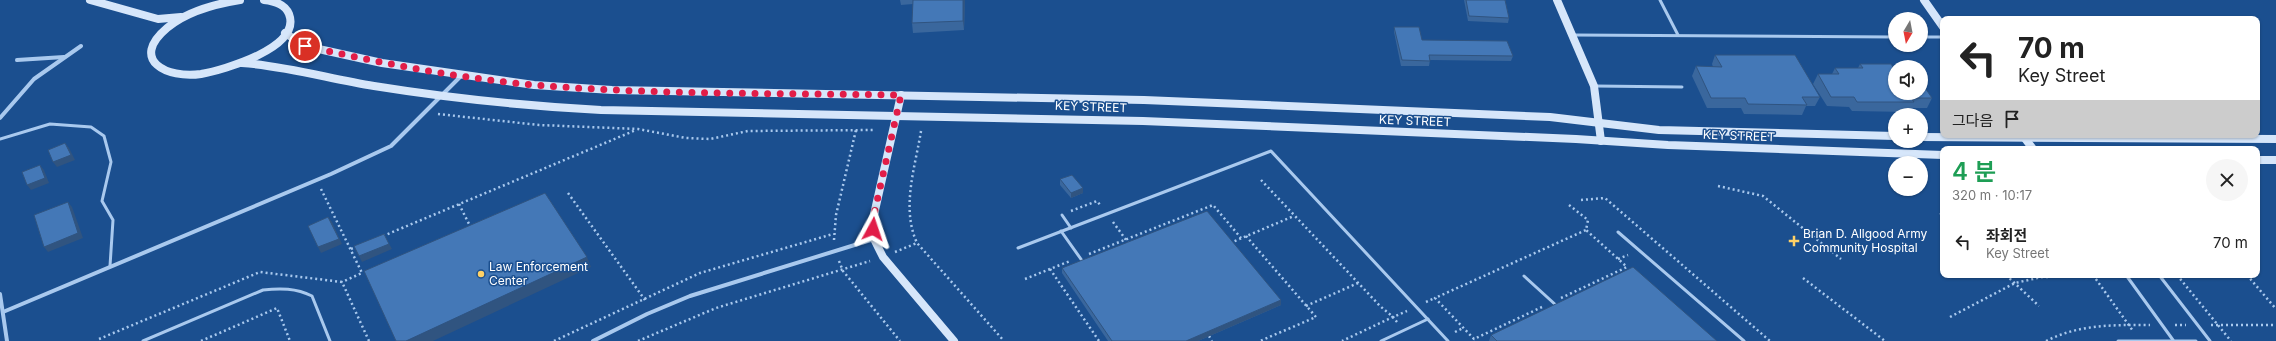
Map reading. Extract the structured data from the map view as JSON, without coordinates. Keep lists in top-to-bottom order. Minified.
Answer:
{"streets":{"main road":["KEY STREET"]},"places":{"health":["Brian D. Allgood Army Community Hospital"],"other":["Law Enforcement Center"]},"north":"bottom","page":{"map_buttons":["+","−"],"turn":["70 m","Key Street"],"then":"그다음","heading":["4 분","320 m · 10:17"],"list":[{"name":"좌회전","note":"Key Street","value":"70 m"}]}}
